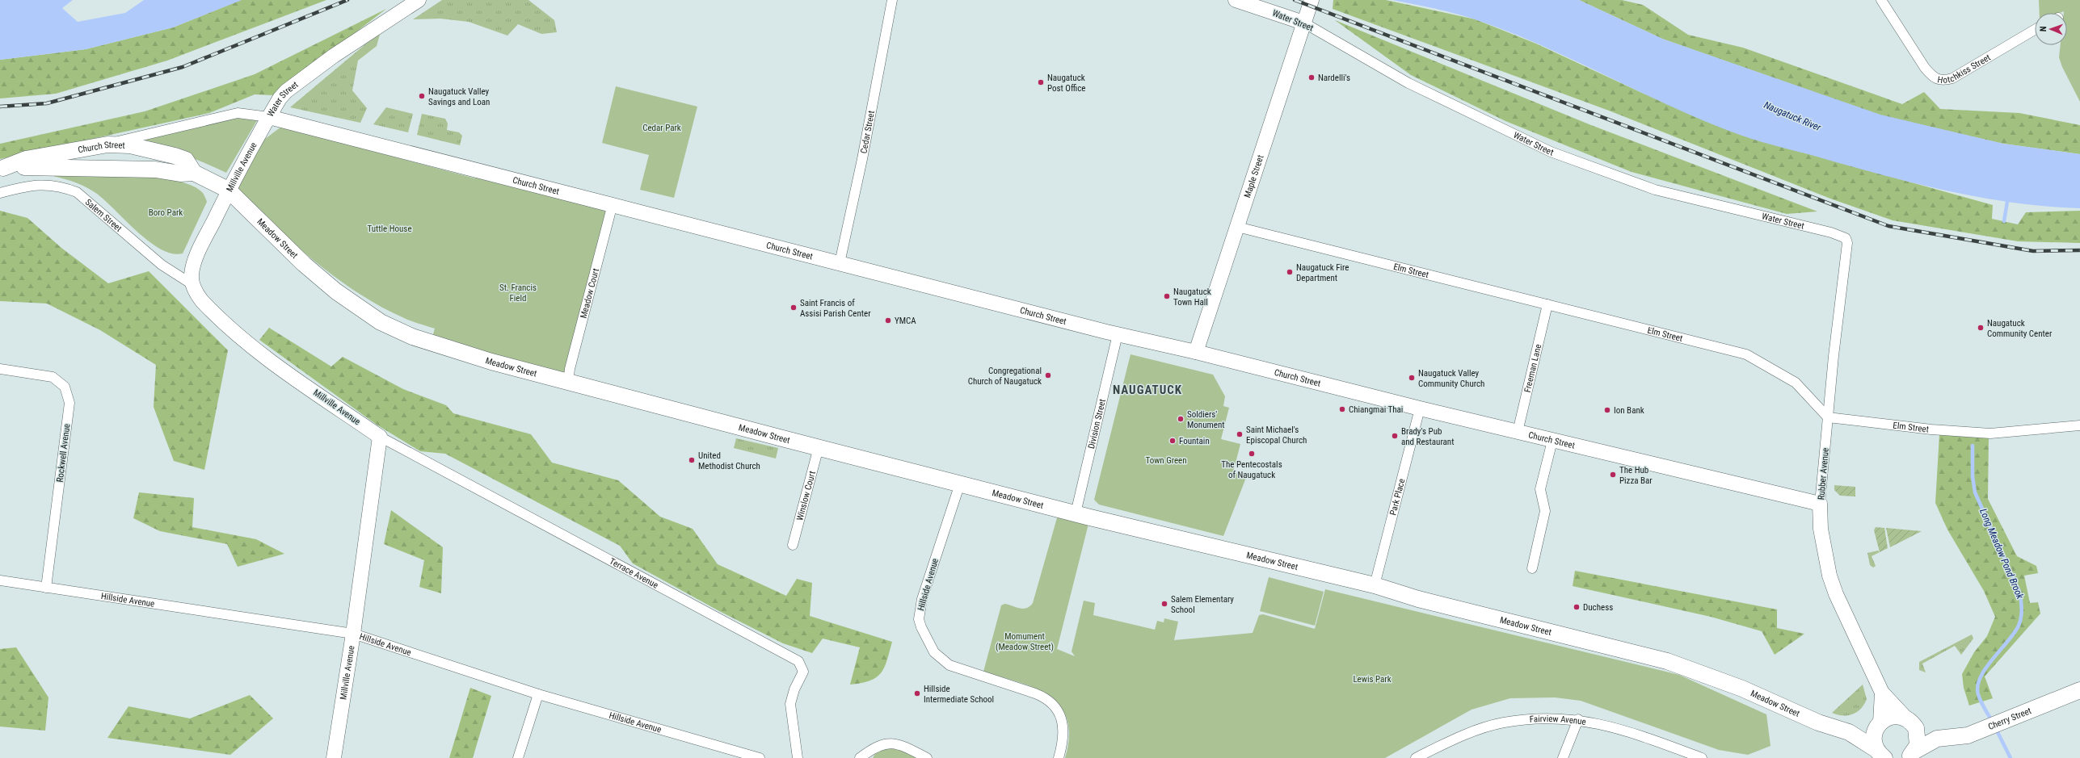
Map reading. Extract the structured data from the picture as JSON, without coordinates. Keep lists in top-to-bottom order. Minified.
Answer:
{"streets":{"main road":["Church Street","Meadow Street","Cherry Street"],"street":["Water Street","Hotchkiss Street","Cedar Street","Millville Avenue","Maple Street","Salem Street","Elm Street","Meadow Court","Freeman Lane","Division Street","Rockwell Avenue","Rubber Avenue","Winslow Court","Park Place","Terrace Avenue","Hillside Avenue","Fairview Avenue"]},"crossings":[["Water Street","Church Street"],["Water Street","Millville Avenue"],["Water Street","Maple Street"],["Water Street","Rubber Avenue"],["Cedar Street","Church Street"],["Church Street","Millville Avenue"],["Church Street","Maple Street"],["Church Street","Meadow Street"],["Church Street","Meadow Court"],["Church Street","Freeman Lane"],["Church Street","Division Street"],["Church Street","Rubber Avenue"],["Church Street","Park Place"],["Millville Avenue","Salem Street"],["Millville Avenue","Meadow Street"],["Millville Avenue","Terrace Avenue"],["Millville Avenue","Hillside Avenue"],["Maple Street","Elm Street"],["Meadow Street","Meadow Court"],["Meadow Street","Division Street"],["Meadow Street","Rubber Avenue"],["Meadow Street","Winslow Court"],["Meadow Street","Park Place"],["Meadow Street","Hillside Avenue"],["Elm Street","Freeman Lane"],["Elm Street","Rubber Avenue"],["Rockwell Avenue","Hillside Avenue"]],"districts":["NAUGATUCK"],"water":["Naugatuck River","Long Meadow Pond Brook"],"parks":["Cedar Park","Boro Park","Tuttle House","St. Francis Field","Town Green","Momument (Meadow Street)","Lewis Park"],"places":["Nardelli's","Naugatuck Post Office","Naugatuck Valley Savings and Loan","Naugatuck Fire Department","Naugatuck Town Hall","Saint Francis of Assisi Parish Center","YMCA","Naugatuck Community Center","Congregational Church of Naugatuck","Naugatuck Valley Community Church","Chiangmai Thai","Ion Bank","Soldiers' Monument","Saint Michael's Episcopal Church","Brady's Pub and Restaurant","Fountain","The Pentecostals of Naugatuck","United Methodist Church","The Hub Pizza Bar","Salem Elementary School","Duchess","Hillside Intermediate School"],"north":"left"}
